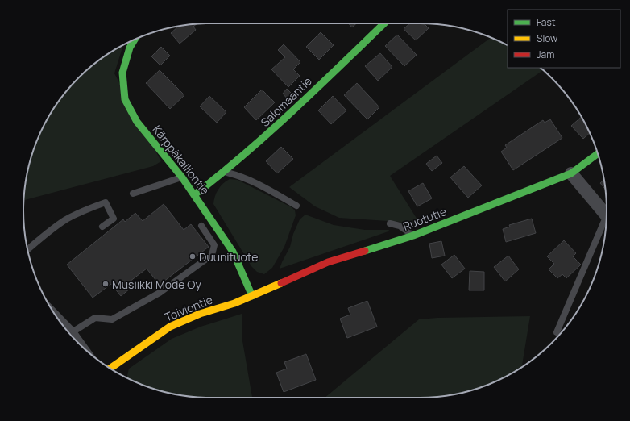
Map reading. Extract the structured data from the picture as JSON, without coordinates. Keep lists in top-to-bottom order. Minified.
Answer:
{"streets":{"street":["Salomaantie","Kärppäkalliontie","Ruotutie","Toiviontie"]},"crossings":[["Salomaantie","Kärppäkalliontie"],["Kärppäkalliontie","Ruotutie"],["Kärppäkalliontie","Toiviontie"],["Ruotutie","Toiviontie"]],"places":["Duunituote","Musiikki Mode Oy"],"legend":["Fast","Slow","Jam"]}
